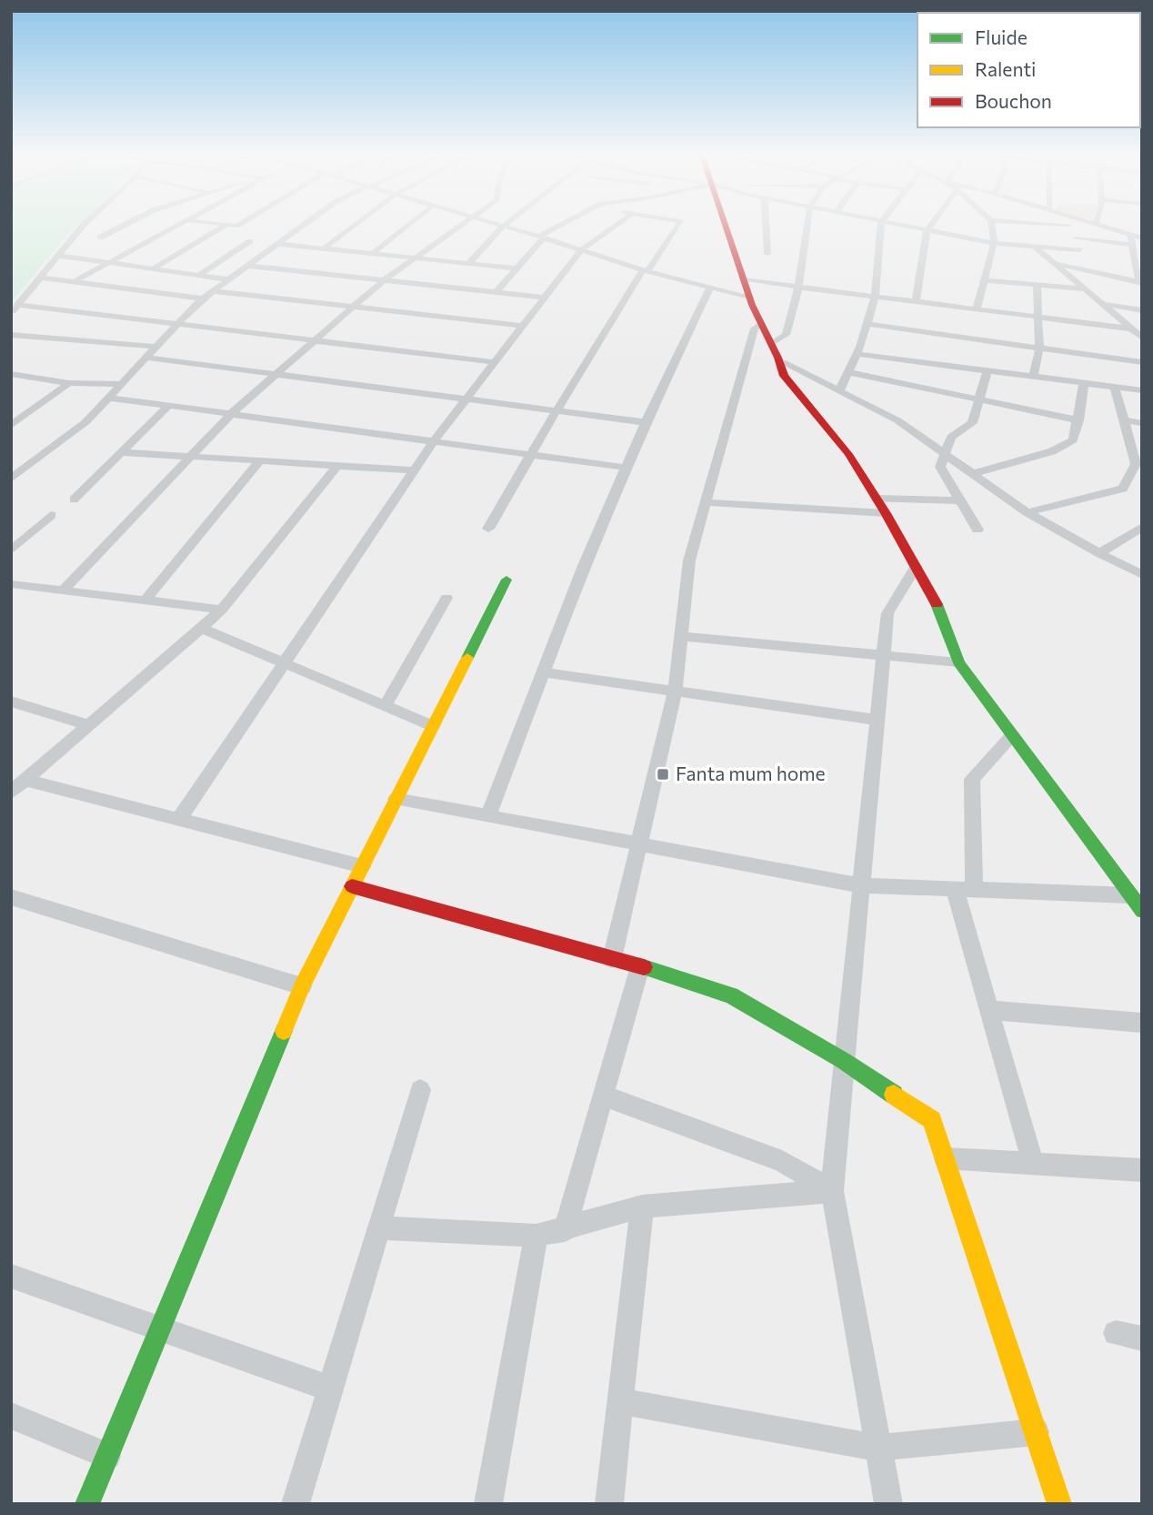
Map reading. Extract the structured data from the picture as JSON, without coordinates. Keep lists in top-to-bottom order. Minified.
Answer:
{"places":{"transit":["Fanta mum home"]},"legend":["Fluide","Ralenti","Bouchon"]}
